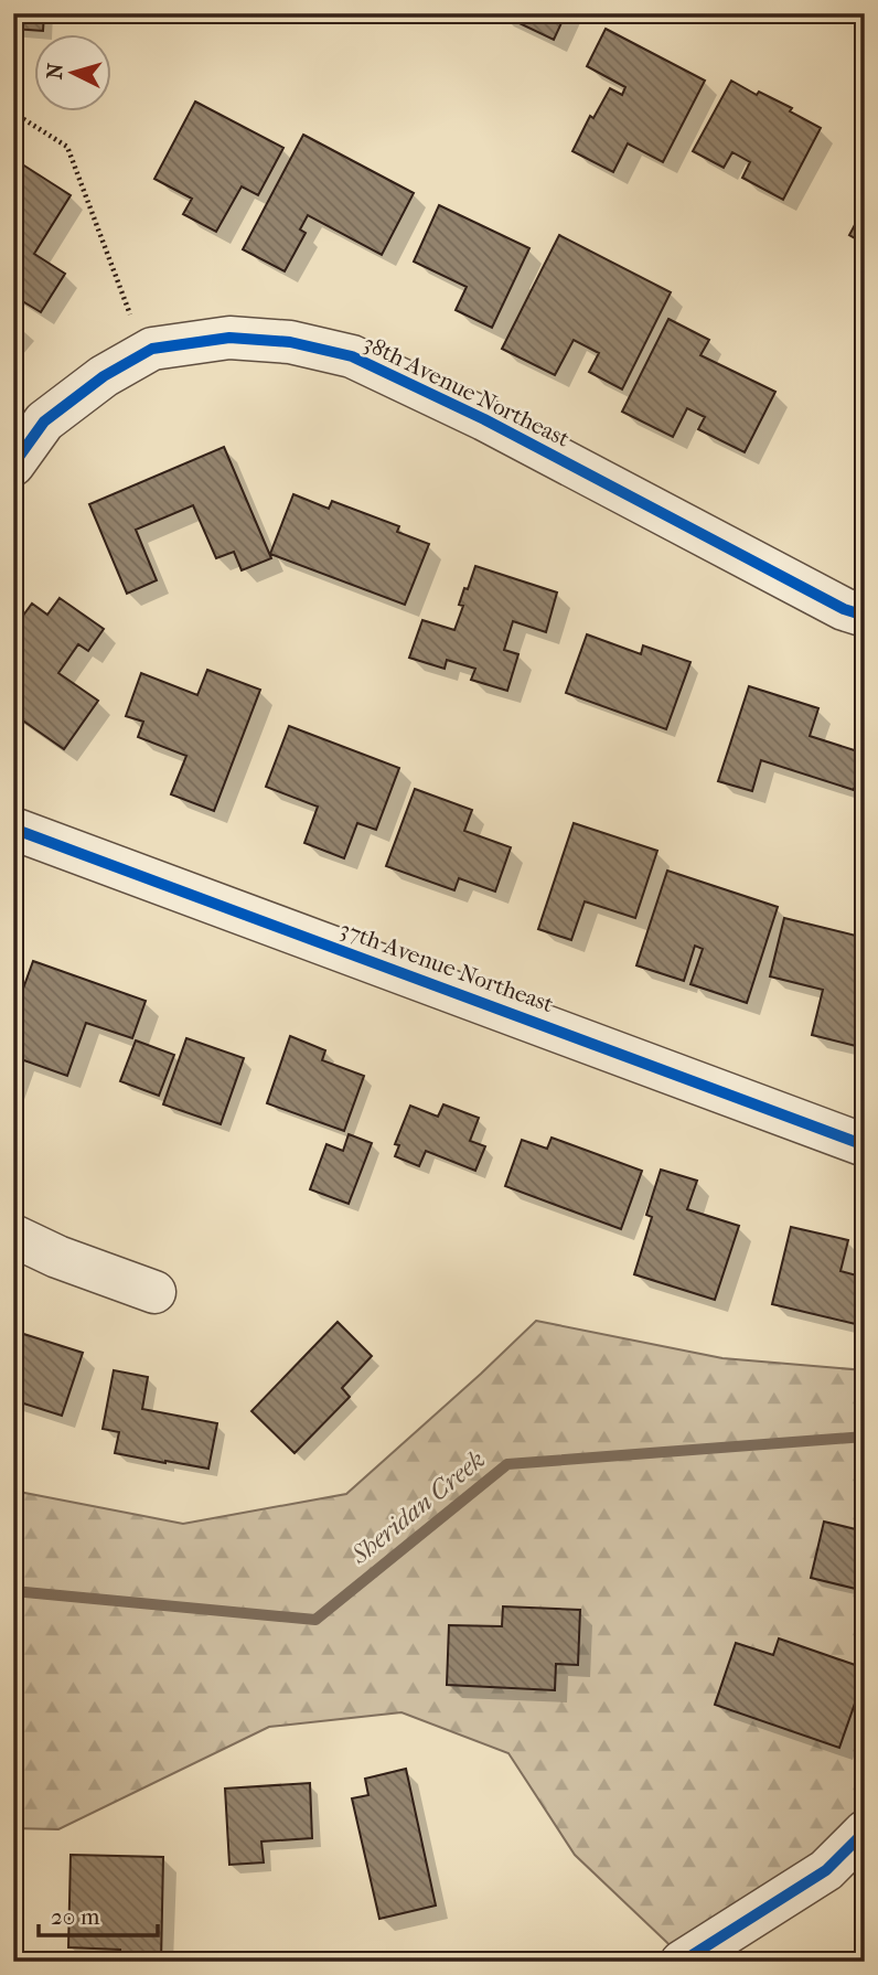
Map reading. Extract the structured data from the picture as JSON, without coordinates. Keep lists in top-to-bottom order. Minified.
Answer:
{"streets":{"street":["38th Avenue Northeast","37th Avenue Northeast"]},"water":["Sheridan Creek"],"scale_bar":"20 m","north":"left"}
